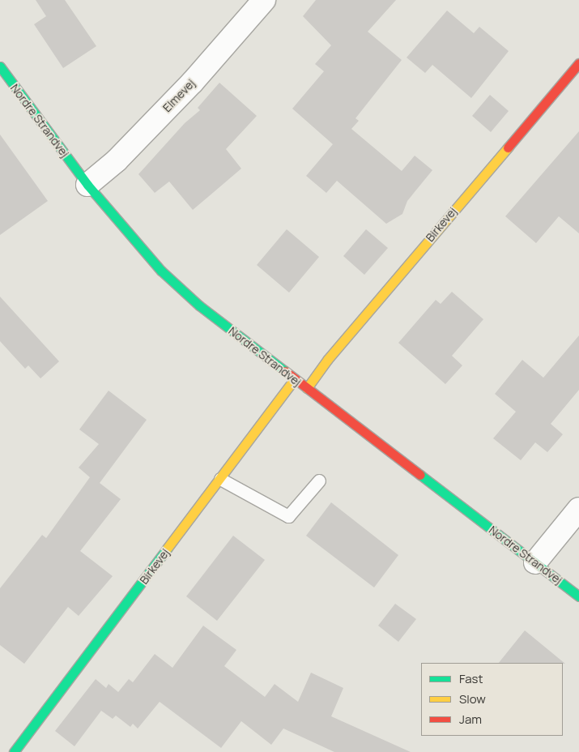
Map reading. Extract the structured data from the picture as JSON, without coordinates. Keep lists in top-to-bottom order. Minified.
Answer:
{"streets":{"street":["Elmevej","Nordre Strandvej","Birkevej"]},"crossings":[["Elmevej","Nordre Strandvej"],["Nordre Strandvej","Birkevej"]],"legend":["Fast","Slow","Jam"]}
